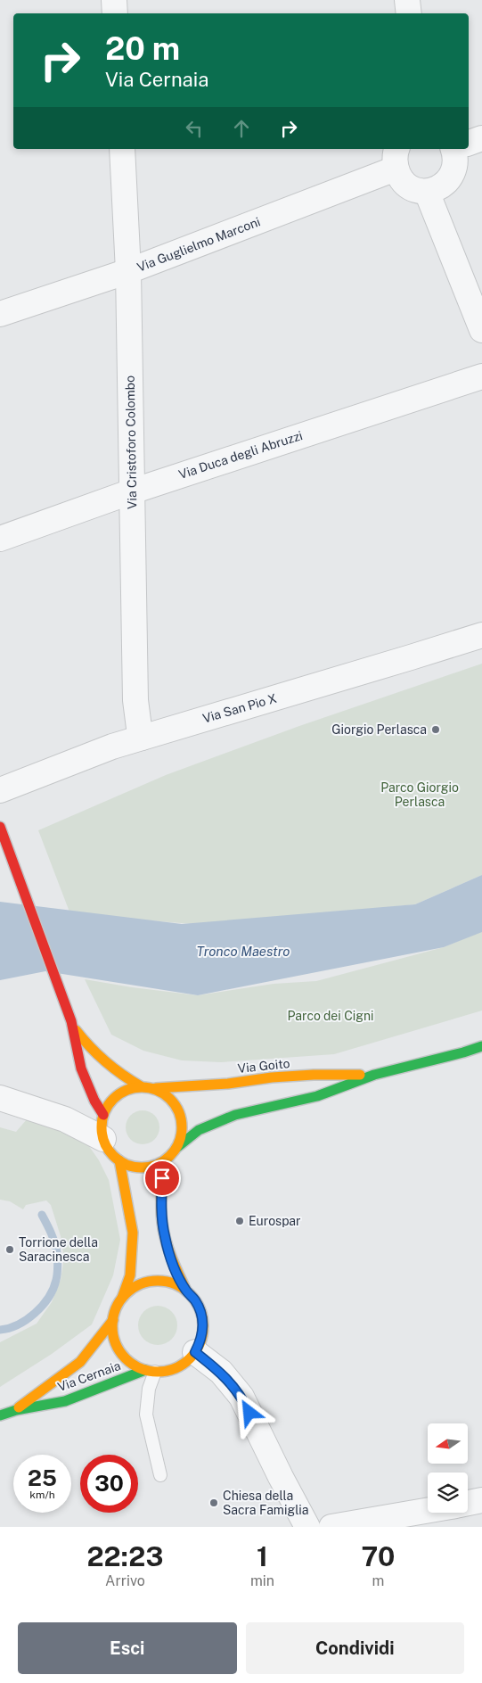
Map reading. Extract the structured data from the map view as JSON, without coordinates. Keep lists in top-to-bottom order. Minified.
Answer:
{"streets":{"main road":["Via Goito","Via Cernaia"],"street":["Via Guglielmo Marconi","Via Cristoforo Colombo","Via Duca degli Abruzzi","Via San Pio X"]},"crossings":[["Via Guglielmo Marconi","Via Cristoforo Colombo"],["Via Cristoforo Colombo","Via Duca degli Abruzzi"],["Via Cristoforo Colombo","Via San Pio X"],["Via Goito","Via Cernaia"]],"water":["Tronco Maestro"],"parks":["Parco Giorgio Perlasca","Parco dei Cigni"],"places":["Giorgio Perlasca","Eurospar","Torrione della Saracinesca","Chiesa della Sacra Famiglia"],"north":"left","page":{"turn":["20 m","Via Cernaia"],"speed":"25 km/h","limit":"30","eta":["22:23","Arrivo","1","min","70","m"],"buttons":["Esci","Condividi"]}}
